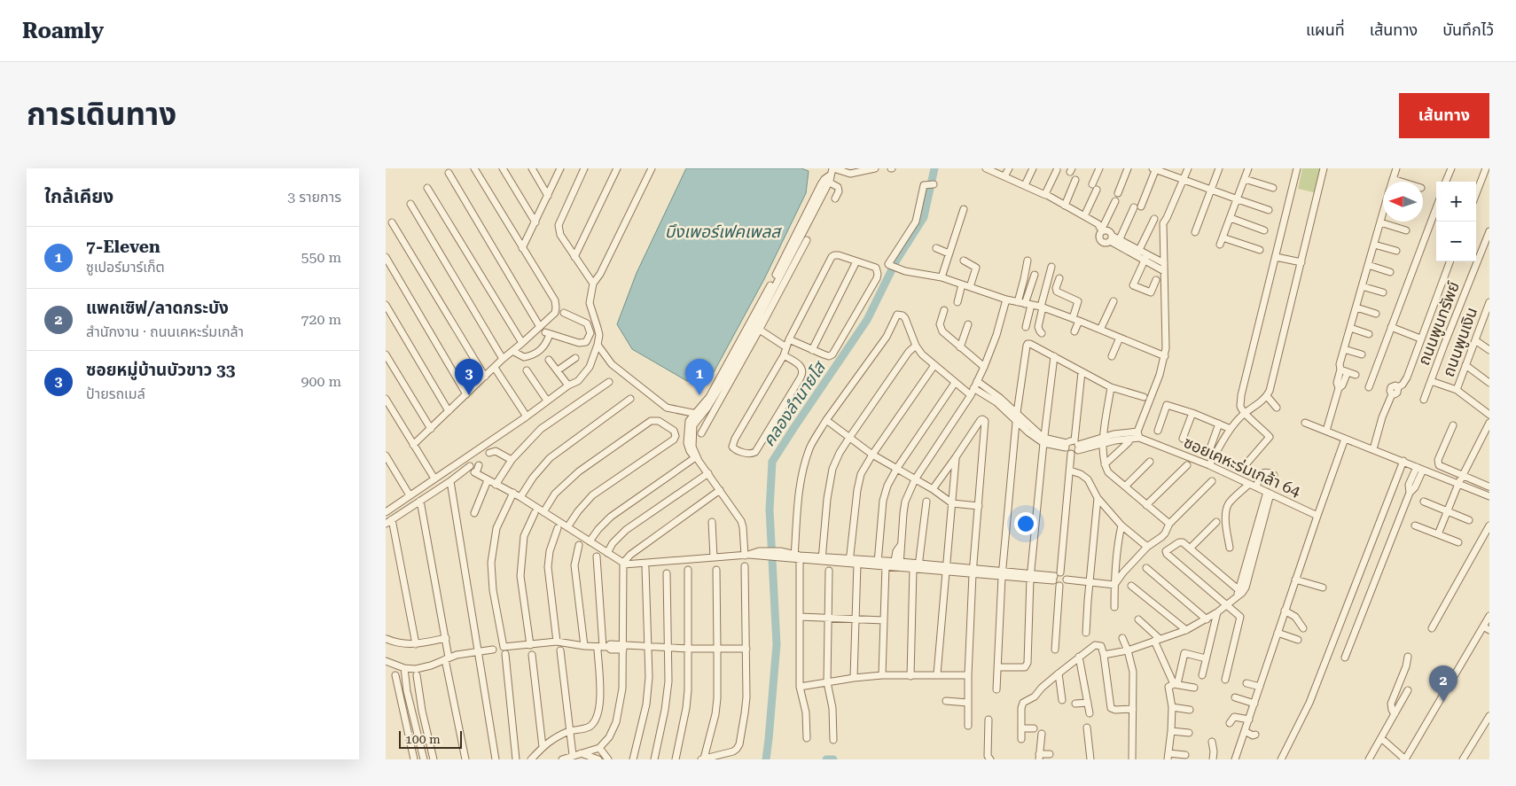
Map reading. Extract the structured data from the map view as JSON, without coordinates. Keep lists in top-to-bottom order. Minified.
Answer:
{"streets":{"street":["ถนนพูนทรัพย์","ถนนพูนเงิน","ซอยเคหะร่มเกล้า 64"]},"water":["บึงเพอร์เฟคเพลส","คลองลำนายโส"],"scale_bar":"100 m","north":"left","page":{"header":"Roamly","nav":["แผนที่","เส้นทาง","บันทึกไว้"],"title":"การเดินทาง","buttons":"เส้นทาง","heading":["ใกล้เคียง","3 รายการ"],"map_buttons":["+","−"],"list":[{"mark":"1","name":"7-Eleven","note":"ซูเปอร์มาร์เก็ต","value":"550 m"},{"mark":"2","name":"แพคเซิฟ/ลาดกระบัง","note":"สำนักงาน · ถนนเคหะร่มเกล้า","value":"720 m"},{"mark":"3","name":"ซอยหมู่บ้านบัวขาว 33","note":"ป้ายรถเมล์","value":"900 m"}],"pins":["1","3","2"],"scale":"100 m"}}
